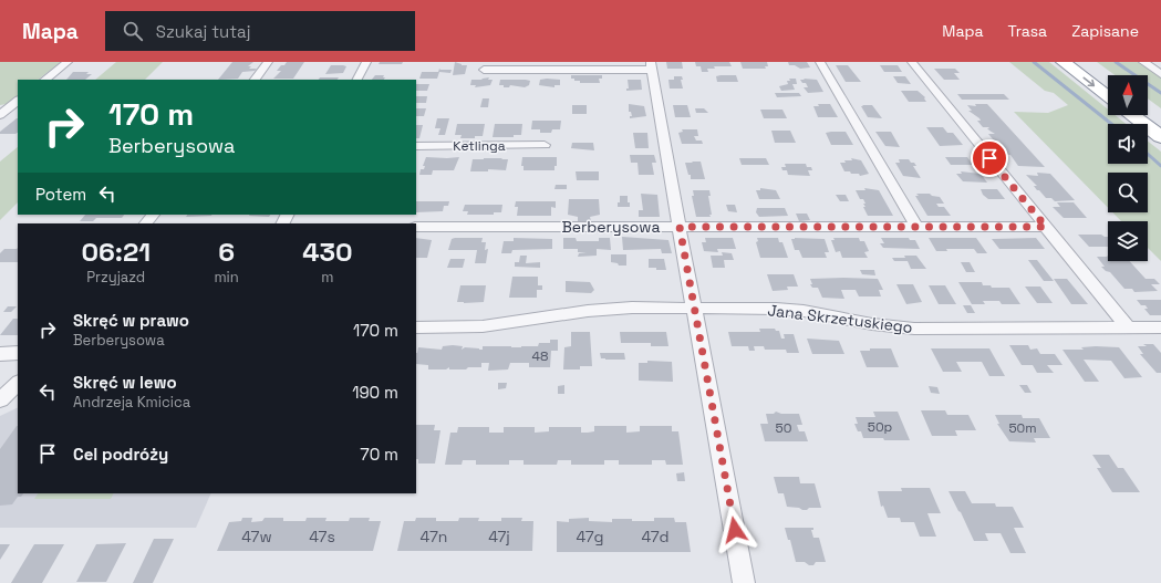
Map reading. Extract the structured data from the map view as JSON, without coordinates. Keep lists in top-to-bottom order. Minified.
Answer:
{"streets":{"street":["Ketlinga","Berberysowa","Jana Skrzetuskiego"]},"house_numbers":["48","50p","50","50m","47w","47s","47n","47j","47g","47d"],"north":"top","page":{"header":"Mapa","search":"Szukaj tutaj","nav":["Mapa","Trasa","Zapisane"],"turn":["170 m","Berberysowa"],"then":"Potem","eta":["06:21","Przyjazd","6","min","430","m"],"list":[{"name":"Skręć w prawo","note":"Berberysowa","value":"170 m"},{"name":"Skręć w lewo","note":"Andrzeja Kmicica","value":"190 m"},{"name":"Cel podróży","value":"70 m"}]}}
